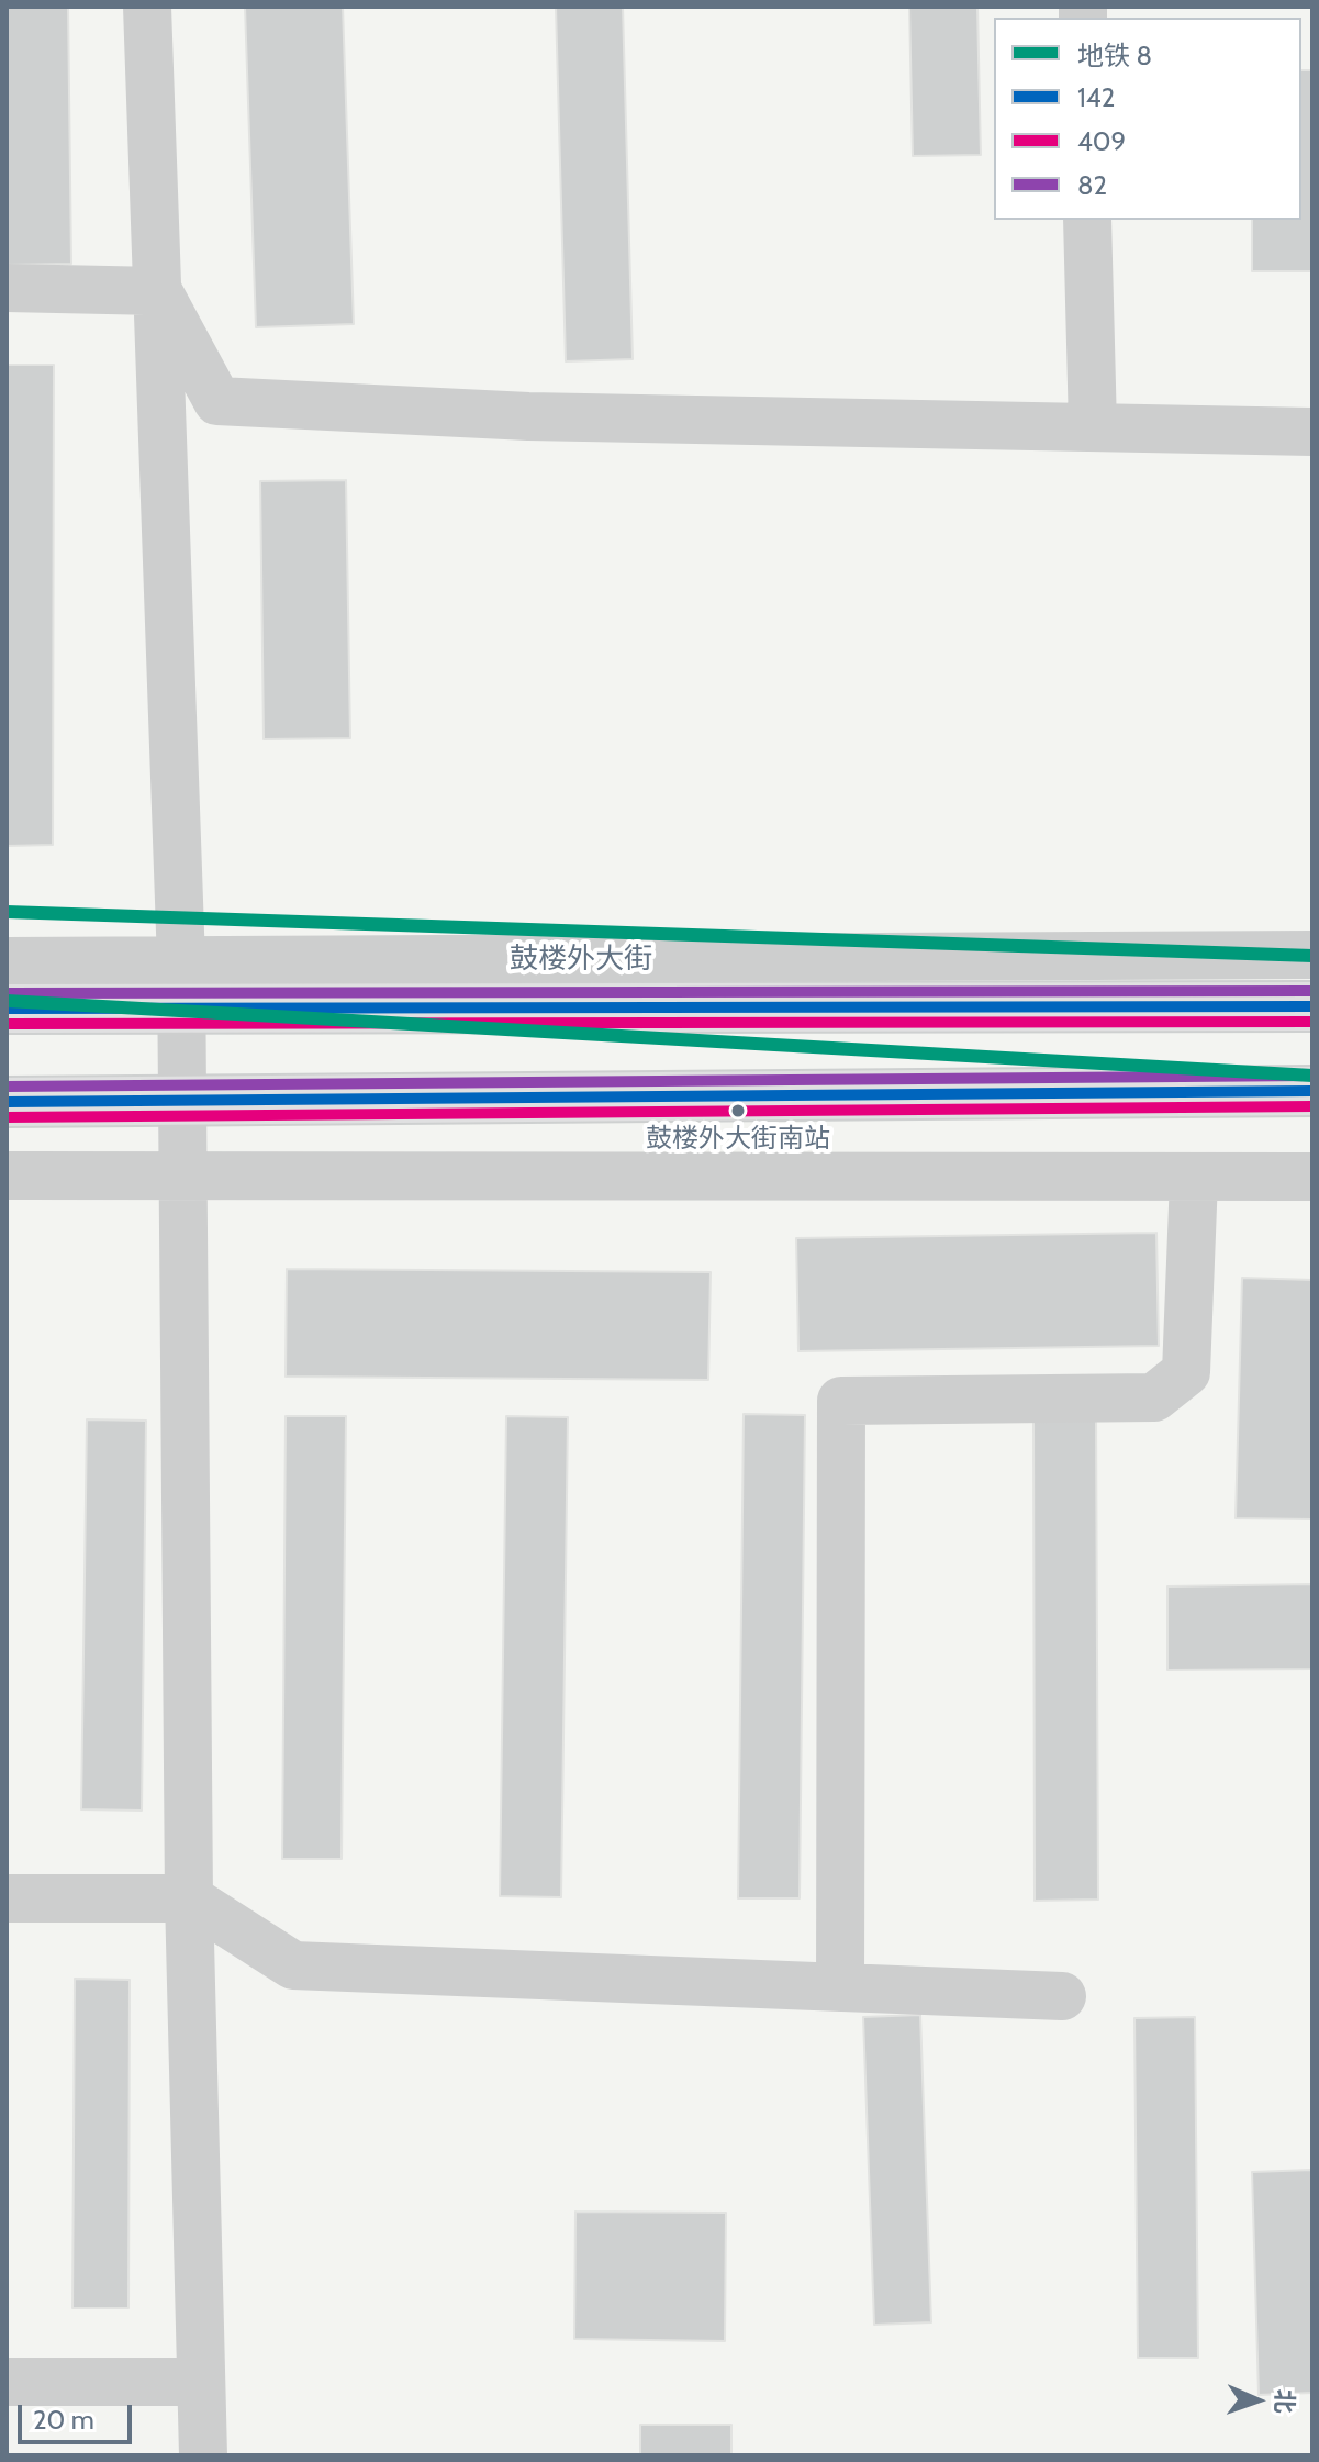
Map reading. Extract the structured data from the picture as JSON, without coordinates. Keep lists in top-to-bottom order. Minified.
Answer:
{"streets":{"main road":["鼓楼外大街"]},"places":["鼓楼外大街南站"],"lines":["metro line 8","transit line 82","transit line 142","transit line 409"],"legend":["地铁 8","142","409","82"],"scale_bar":"20 m","north":"right"}
